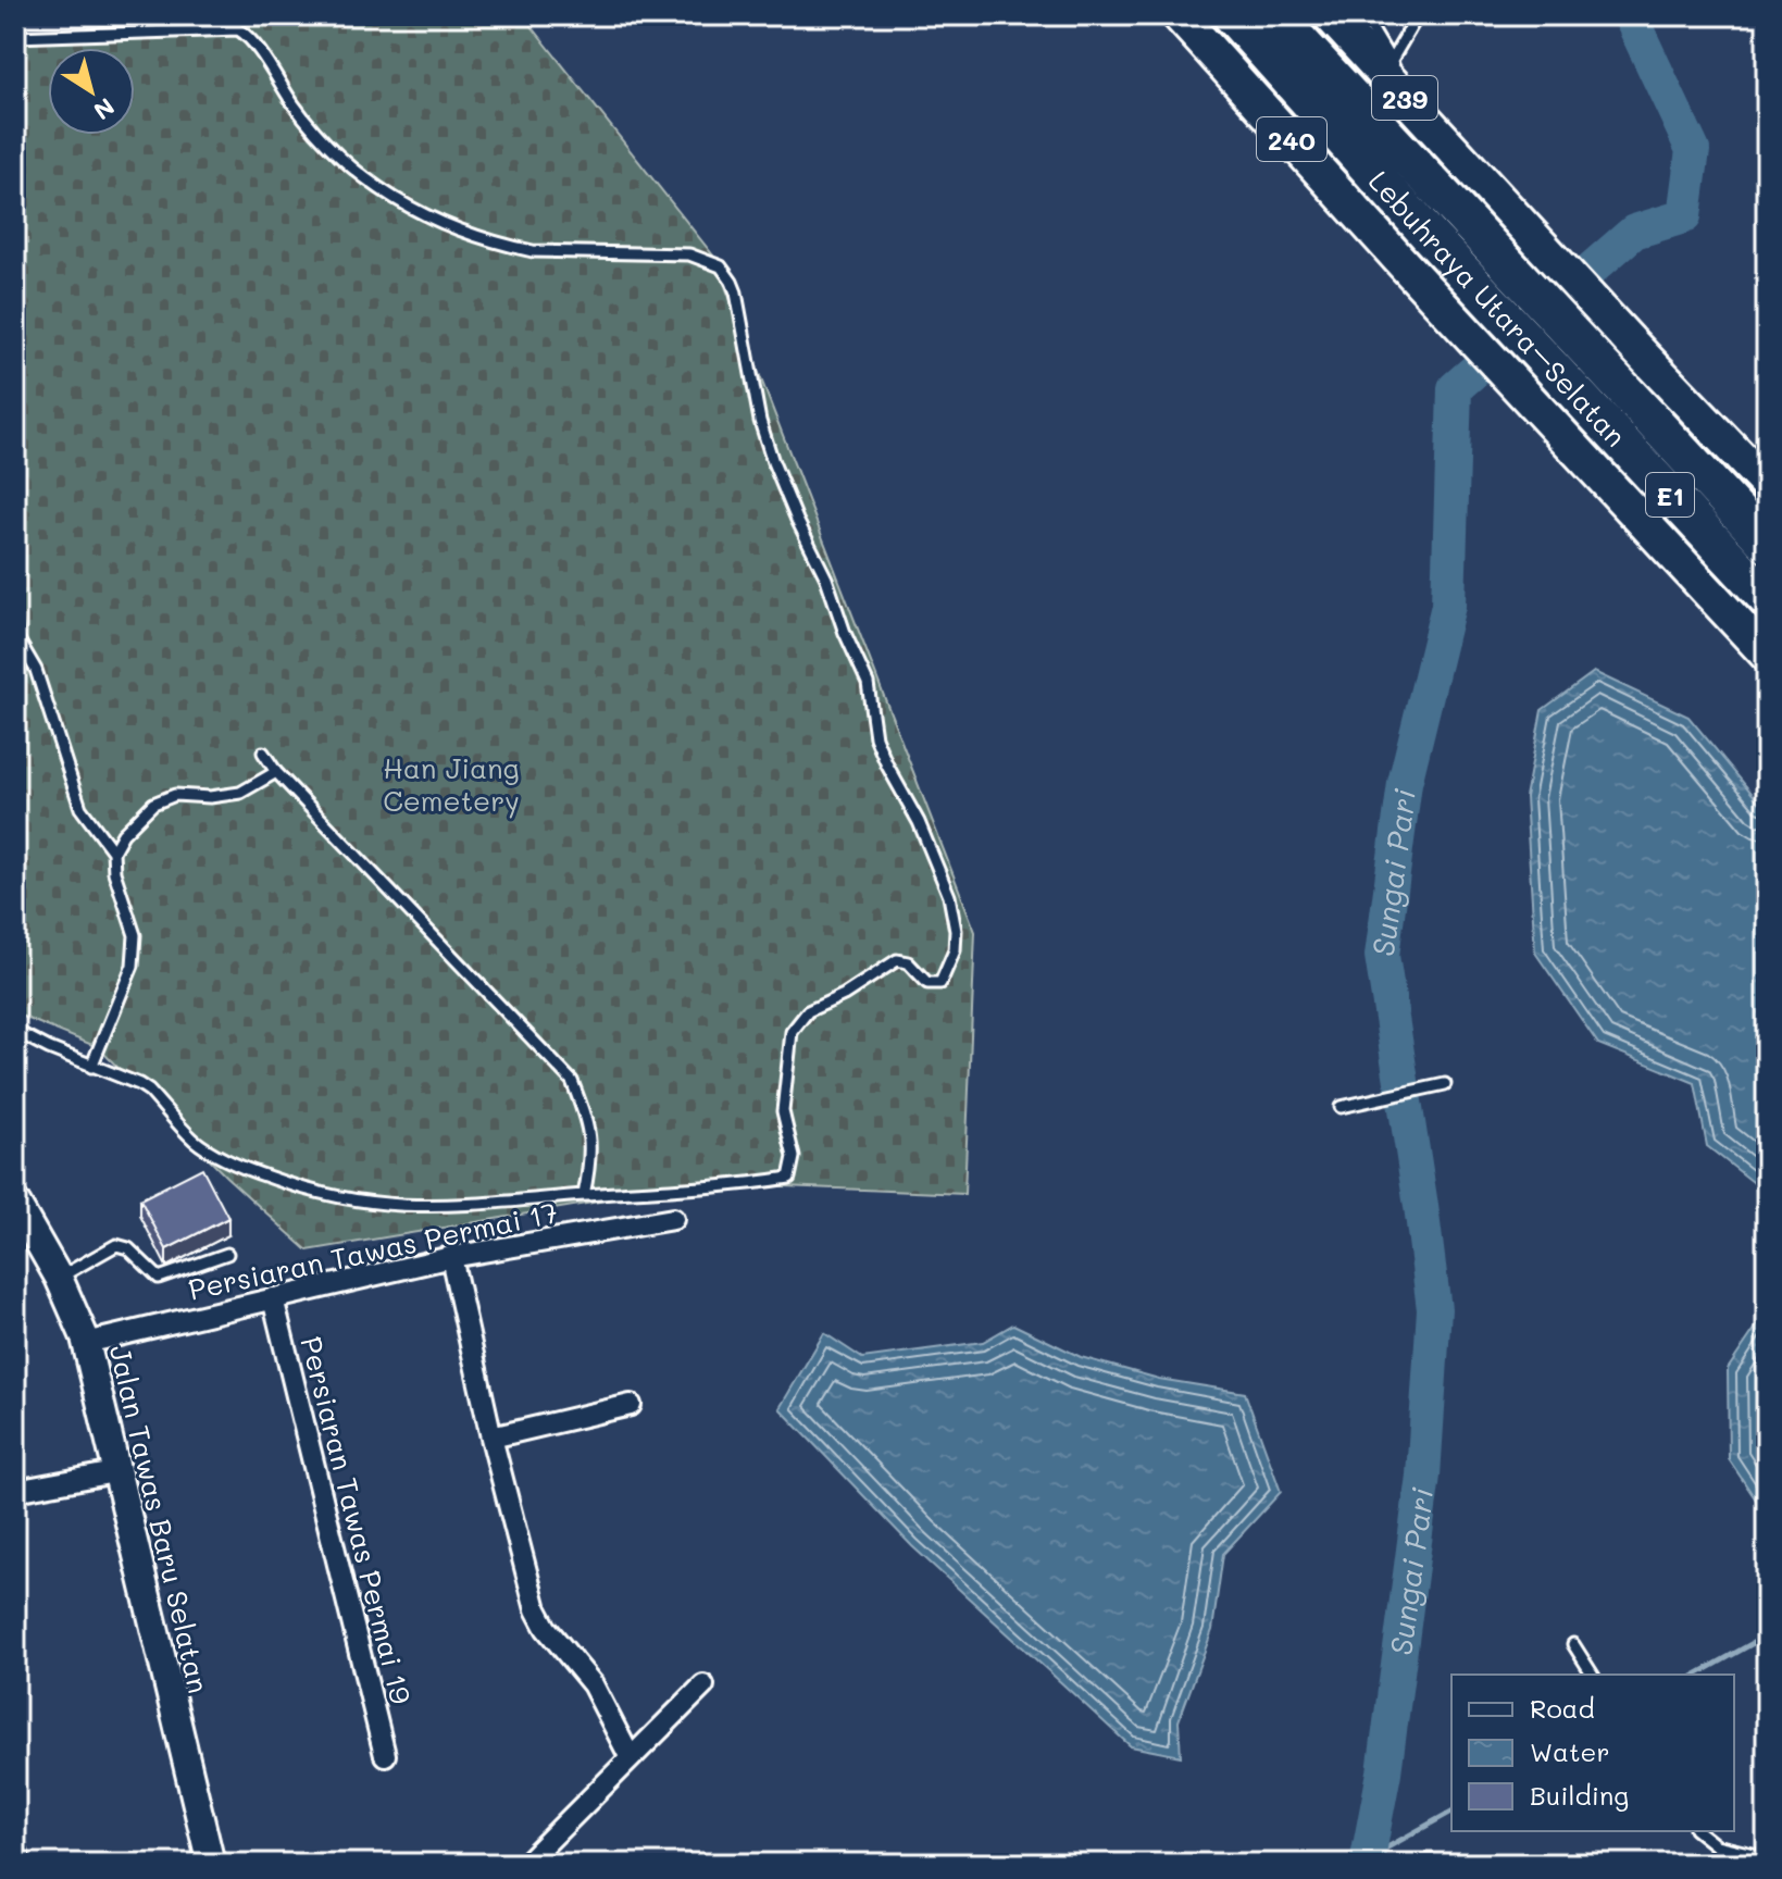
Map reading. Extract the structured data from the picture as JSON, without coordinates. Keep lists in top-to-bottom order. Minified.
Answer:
{"streets":{"highway":["Lebuhraya Utara–Selatan","E1"],"main road":["239","240"],"street":["Persiaran Tawas Permai 17","Jalan Tawas Baru Selatan","Persiaran Tawas Permai 19"]},"crossings":[["Persiaran Tawas Permai 17","Jalan Tawas Baru Selatan"],["Persiaran Tawas Permai 17","Persiaran Tawas Permai 19"]],"water":["Sungai Pari"],"parks":["Han Jiang Cemetery"],"legend":["Road","Water","Building"],"north":"bottom right"}
